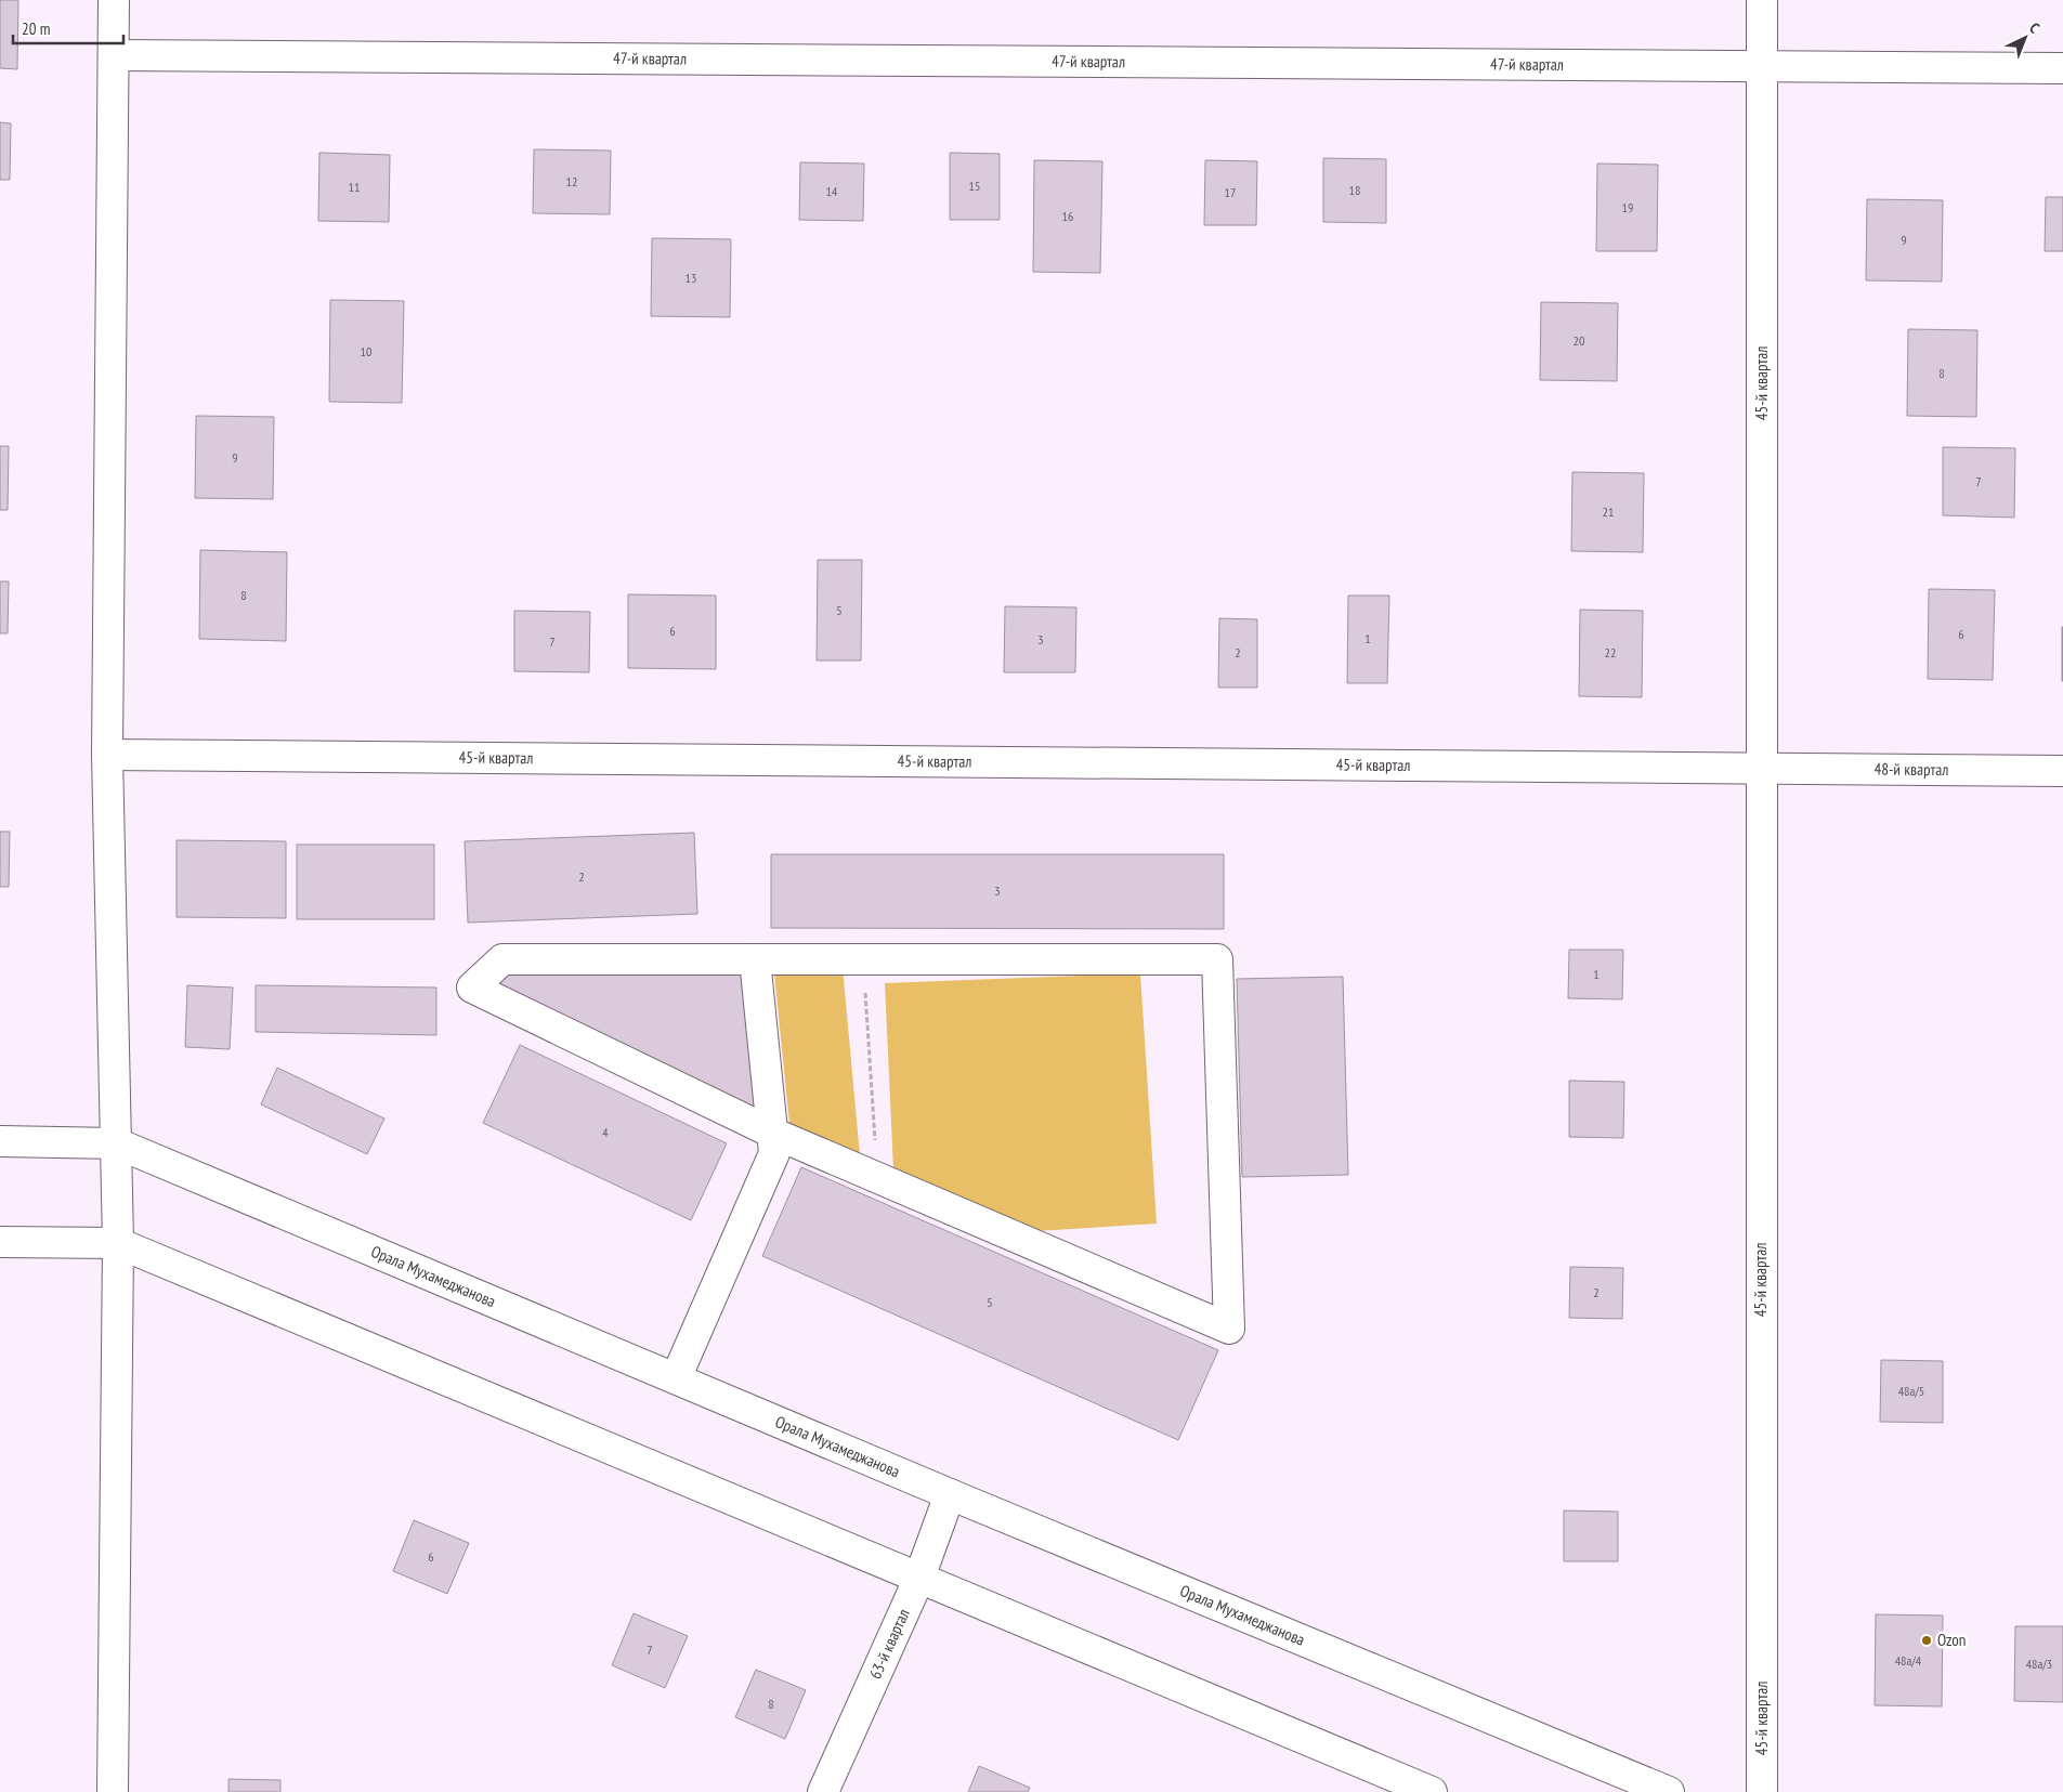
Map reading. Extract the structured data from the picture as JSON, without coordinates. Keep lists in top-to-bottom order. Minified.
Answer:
{"streets":{"street":["47-й квартал","45-й квартал","48-й квартал","Орала Мухамеджанова","63-й квартал"]},"crossings":[["47-й квартал","45-й квартал"],["45-й квартал","48-й квартал"],["Орала Мухамеджанова","63-й квартал"]],"places":["Ozon"],"house_numbers":["12","15","11","18","14","17","19","16","9","13","20","10","8","9","7","21","8","5","6","6","1","3","7","2","22","2","3","1","4","2","5","48а/5","6","7","48а/4","48а/3","8"],"scale_bar":"20 m","north":"top right"}
